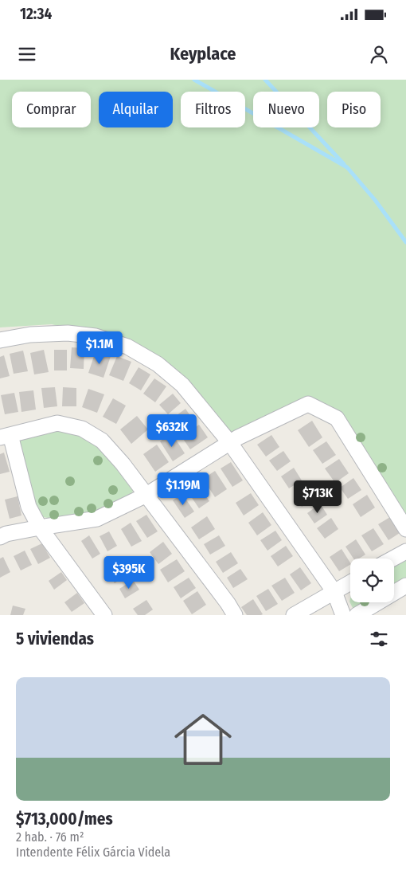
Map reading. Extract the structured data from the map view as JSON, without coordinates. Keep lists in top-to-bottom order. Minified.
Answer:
{"page":{"status":"12:34","header":"Keyplace","chip":["Comprar","Alquilar","Filtros","Nuevo","Piso"],"price":["$1.1M","$632K","$1.19M","$713K","$395K"],"heading":"5 viviendas","list":[{"name":"$713,000/mes","note":"2 hab. · 76 m² · Intendente Félix Gárcia Videla"}]}}
